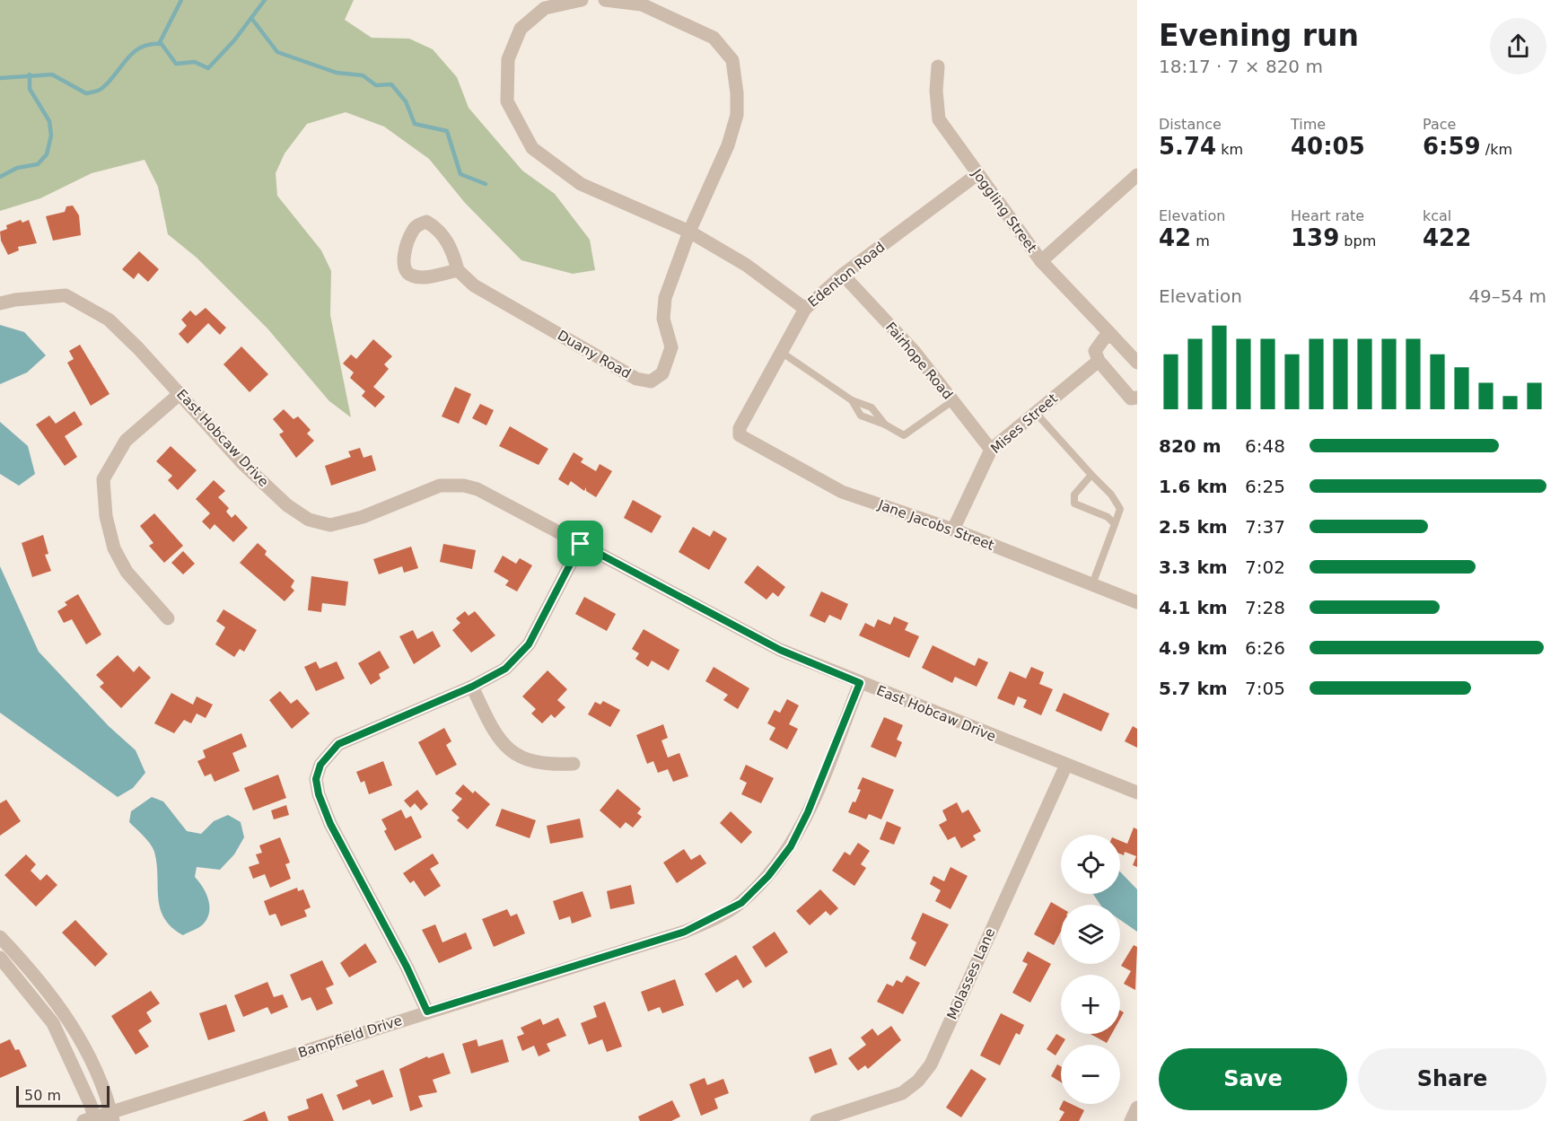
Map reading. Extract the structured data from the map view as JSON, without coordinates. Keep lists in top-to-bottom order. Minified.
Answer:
{"streets":{"street":["Joggling Street","Edenton Road","Duany Road","Fairhope Road","Mises Street","East Hobcaw Drive","Jane Jacobs Street","Molasses Lane","Bampfield Drive"]},"crossings":[["Joggling Street","Edenton Road"],["Edenton Road","Fairhope Road"],["Edenton Road","Jane Jacobs Street"],["Fairhope Road","Mises Street"],["Mises Street","Jane Jacobs Street"],["East Hobcaw Drive","Molasses Lane"],["East Hobcaw Drive","Bampfield Drive"]],"scale_bar":"50 m","page":{"heading":["Evening run","18:17 · 7 × 820 m"],"stats":[["Distance","5.74 km"],["Time","40:05"],["Pace","6:59 /km"],["Elevation","42 m"],["Heart rate","139 bpm"],["kcal","422"]],"chart":["Elevation","49–54 m"],"list":[{"name":"820 m","note":"6:48"},{"name":"1.6 km","note":"6:25"},{"name":"2.5 km","note":"7:37"},{"name":"3.3 km","note":"7:02"},{"name":"4.1 km","note":"7:28"},{"name":"4.9 km","note":"6:26"},{"name":"5.7 km","note":"7:05"}],"map_buttons":["+","−"],"buttons":["Save","Share"],"scale":"50 m"}}
